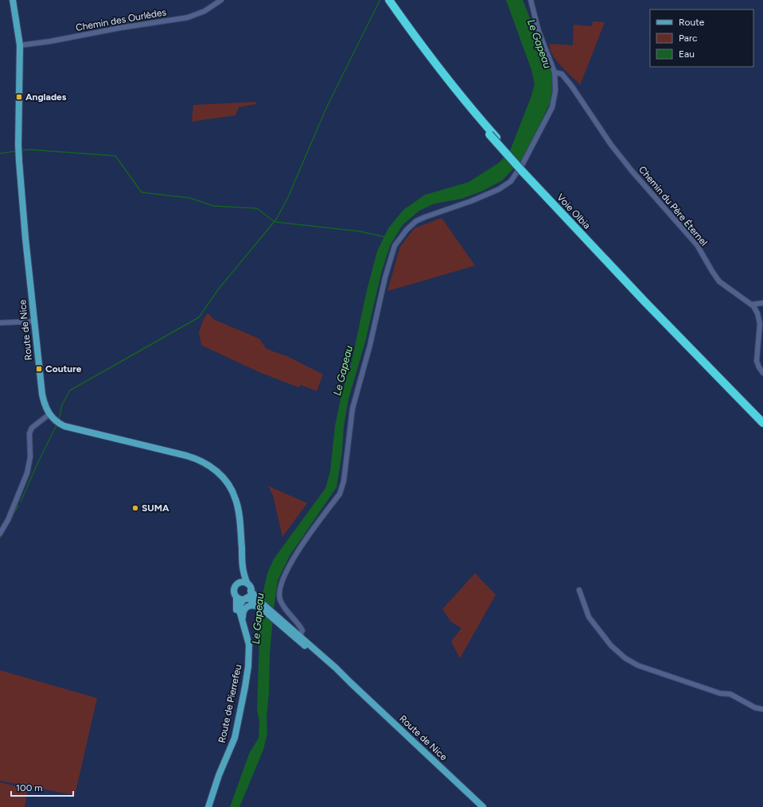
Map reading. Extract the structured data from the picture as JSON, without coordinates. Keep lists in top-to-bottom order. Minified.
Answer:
{"streets":{"highway":["Voie Olbia"],"main road":["Route de Nice","Route de Pierrefeu"],"street":["Chemin des Ourlèdes","Chemin du Père Éternel"]},"crossings":[["Chemin des Ourlèdes","Route de Nice"]],"water":["Le Gapeau"],"places":{"transit":["Anglades","Couture"],"other":["SUMA"]},"legend":["Route","Parc","Eau"],"scale_bar":"100 m"}
